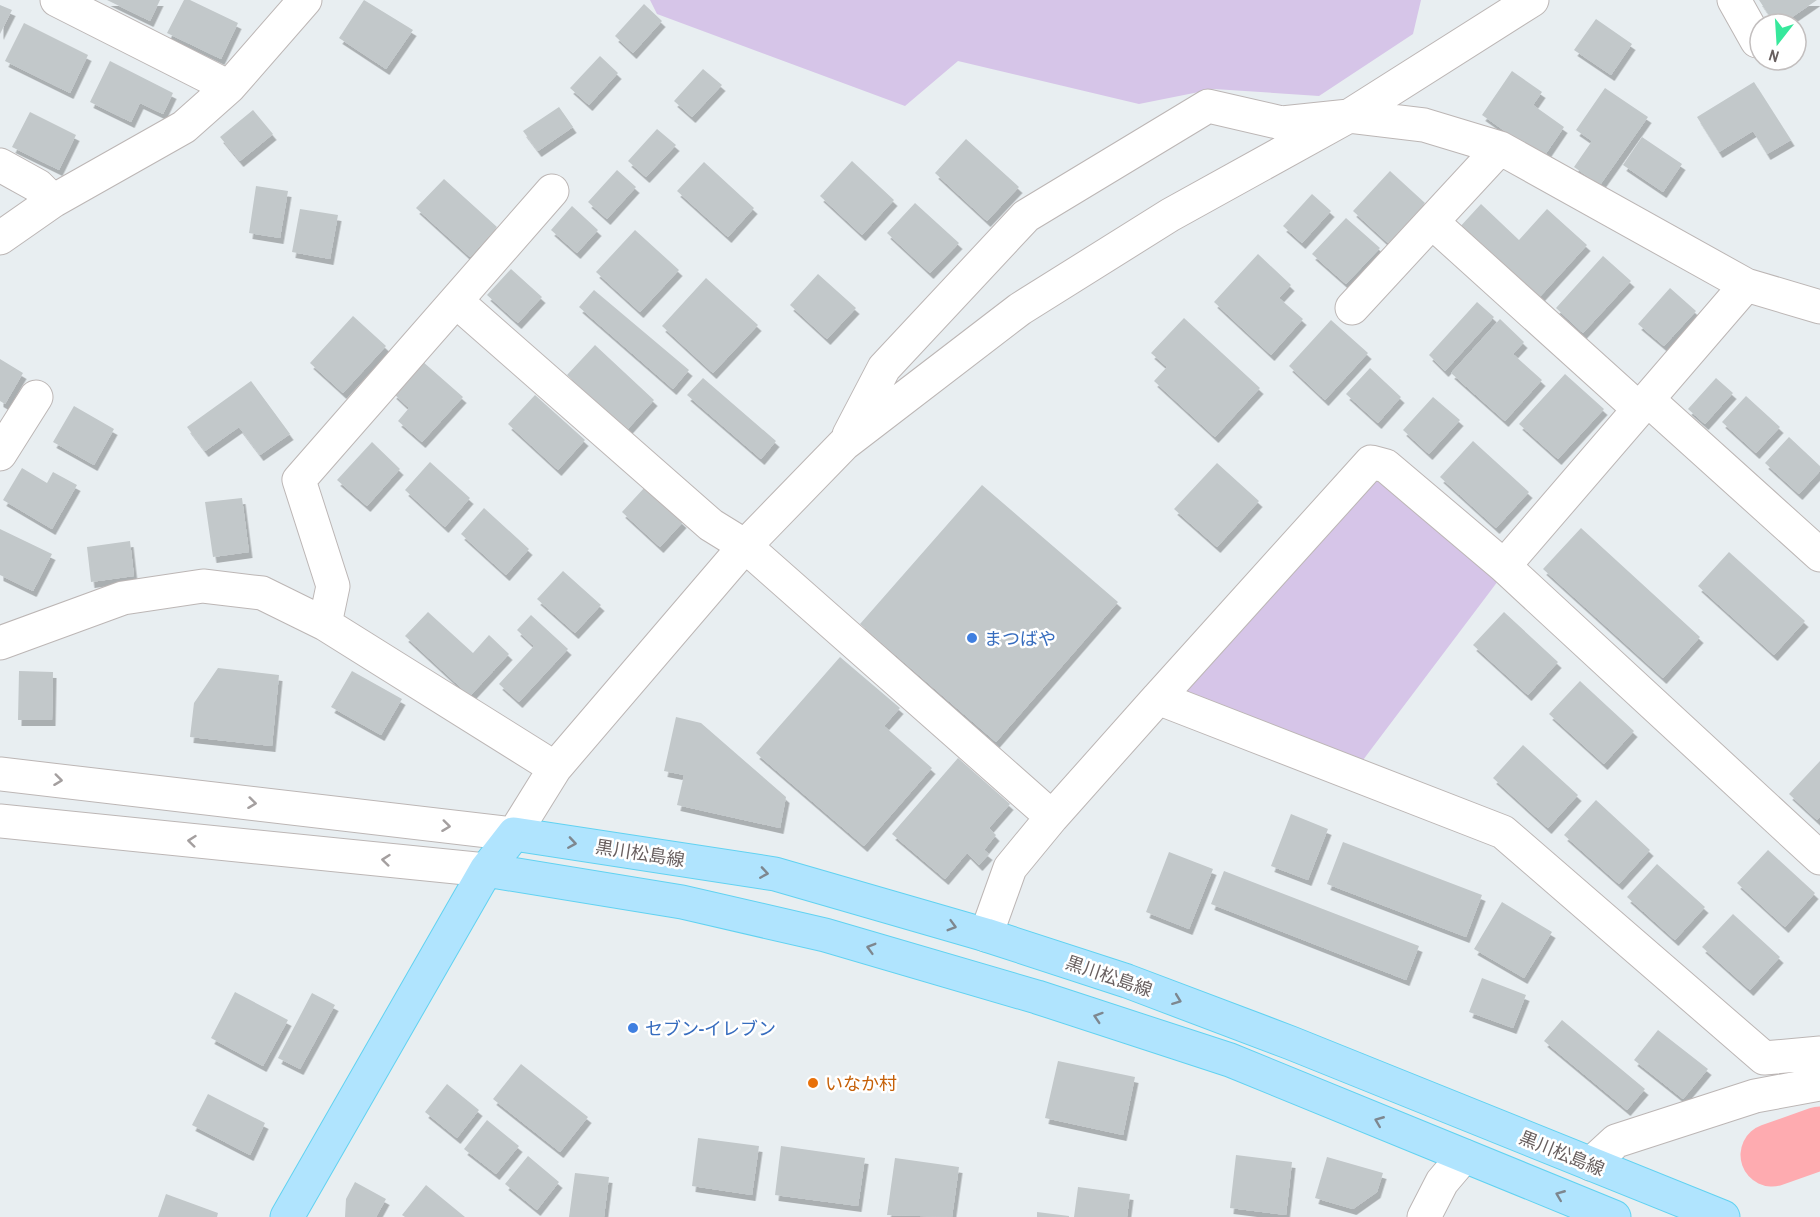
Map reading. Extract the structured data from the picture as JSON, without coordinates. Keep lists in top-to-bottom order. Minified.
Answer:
{"streets":{"main road":["黒川松島線"]},"places":["まつばや","セブン-イレブン","いなか村"],"north":"bottom"}
